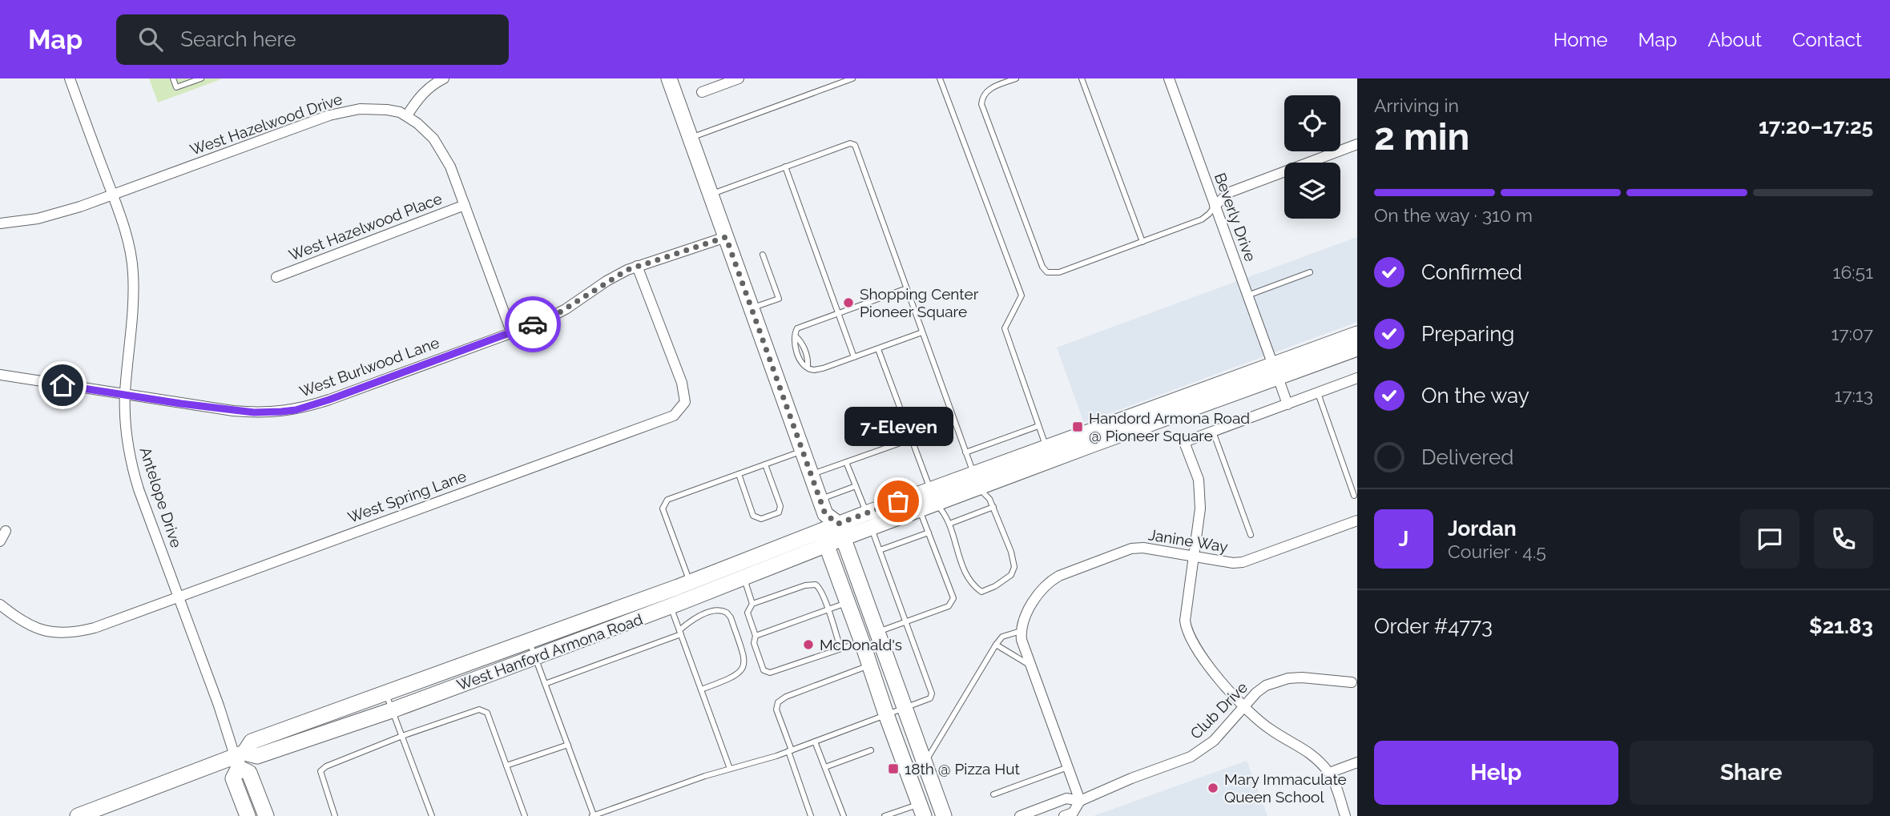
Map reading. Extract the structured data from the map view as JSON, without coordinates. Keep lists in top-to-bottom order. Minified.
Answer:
{"streets":{"main road":["West Hanford Armona Road"],"street":["West Hazelwood Drive","Beverly Drive","West Hazelwood Place","West Burlwood Lane","West Spring Lane","Antelope Drive","Janine Way","Club Drive"]},"crossings":[["West Hazelwood Drive","West Hazelwood Place"],["West Hazelwood Drive","West Burlwood Lane"],["West Hazelwood Drive","Antelope Drive"],["West Burlwood Lane","West Spring Lane"],["West Burlwood Lane","Antelope Drive"],["West Spring Lane","Antelope Drive"],["Antelope Drive","West Hanford Armona Road"]],"places":{"other":["Shopping Center Pioneer Square","7-Eleven","McDonald's","Mary Immaculate Queen School"],"transit":["Handord Armona Road @ Pioneer Square","18th @ Pizza Hut"]},"page":{"header":"Map","search":"Search here","nav":["Home","Map","About","Contact"],"heading":["2 min","Arriving in","17:20–17:25"],"panel":["Jordan","Courier · 4.5","Order #4773","$21.83"],"bar":"On the way · 310 m","list":[["Confirmed","16:51"],["Preparing","17:07"],["On the way","17:13"],"Delivered"],"bubble":"7-Eleven","round":"J","buttons":["Help","Share"]}}
